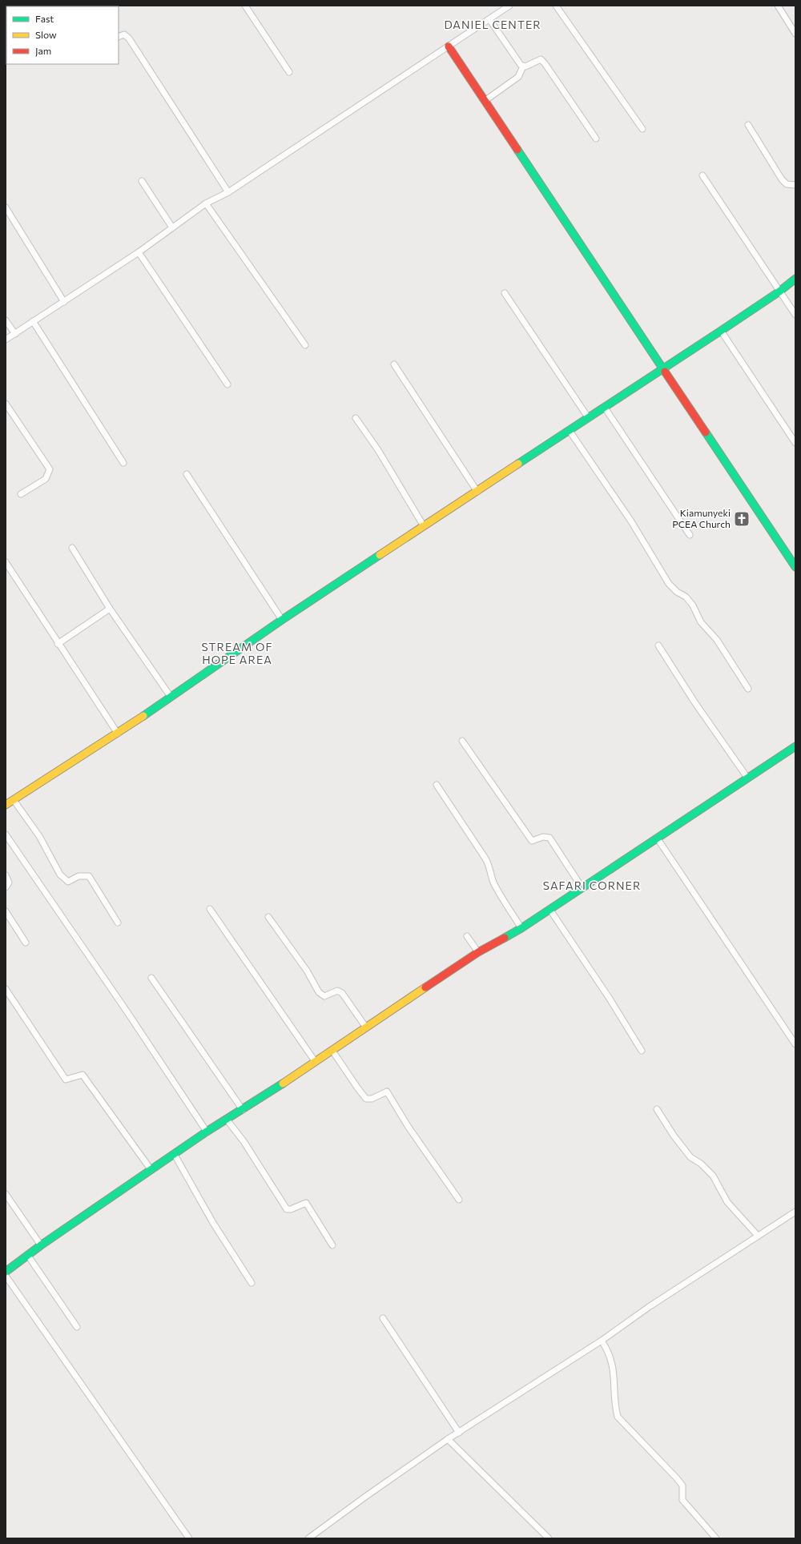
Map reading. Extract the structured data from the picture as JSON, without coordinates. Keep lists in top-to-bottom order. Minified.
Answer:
{"districts":["DANIEL CENTER","STREAM OF HOPE AREA","SAFARI CORNER"],"places":{"church":["Kiamunyeki PCEA Church"]},"legend":["Fast","Slow","Jam"]}
